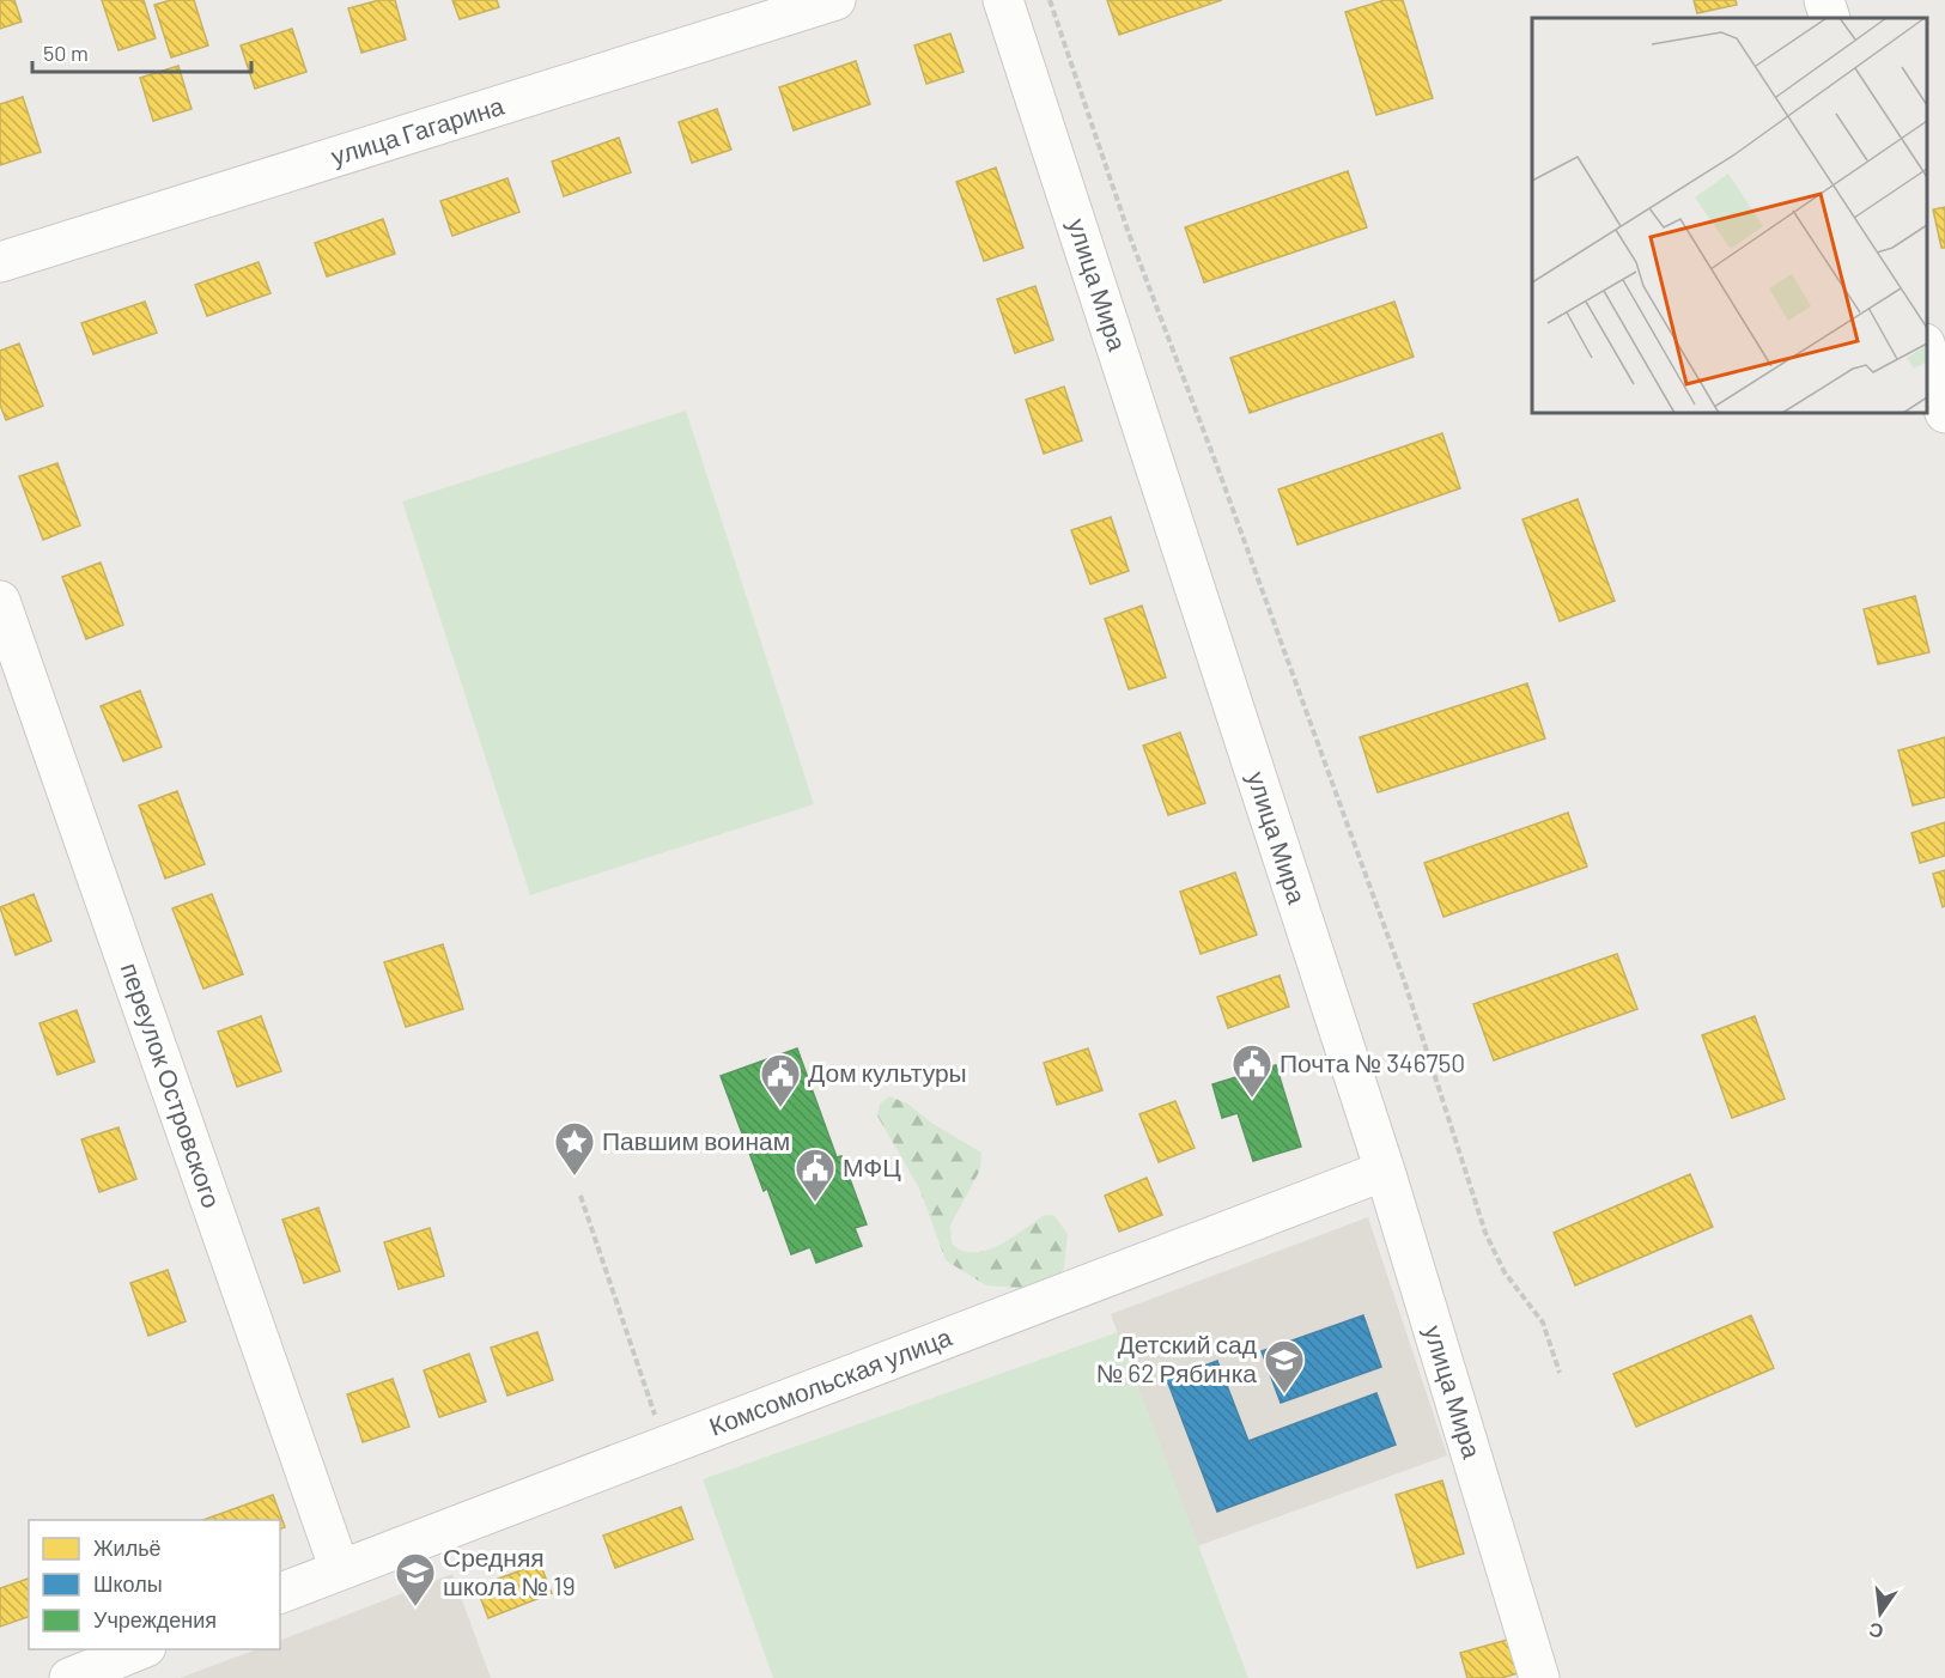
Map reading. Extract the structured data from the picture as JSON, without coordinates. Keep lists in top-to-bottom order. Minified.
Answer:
{"streets":{"street":["улица Гагарина","улица Мира","переулок Островского","Комсомольская улица"]},"crossings":[["улица Мира","Комсомольская улица"],["переулок Островского","Комсомольская улица"]],"places":{"public building":["Почта № 346750","Дом культуры","МФЦ"],"place":["Павшим воинам"],"school or university":["Детский сад № 62 Рябинка","Средняя школа № 19"]},"legend":["Жильё","Школы","Учреждения"],"scale_bar":"50 m","north":"bottom"}
